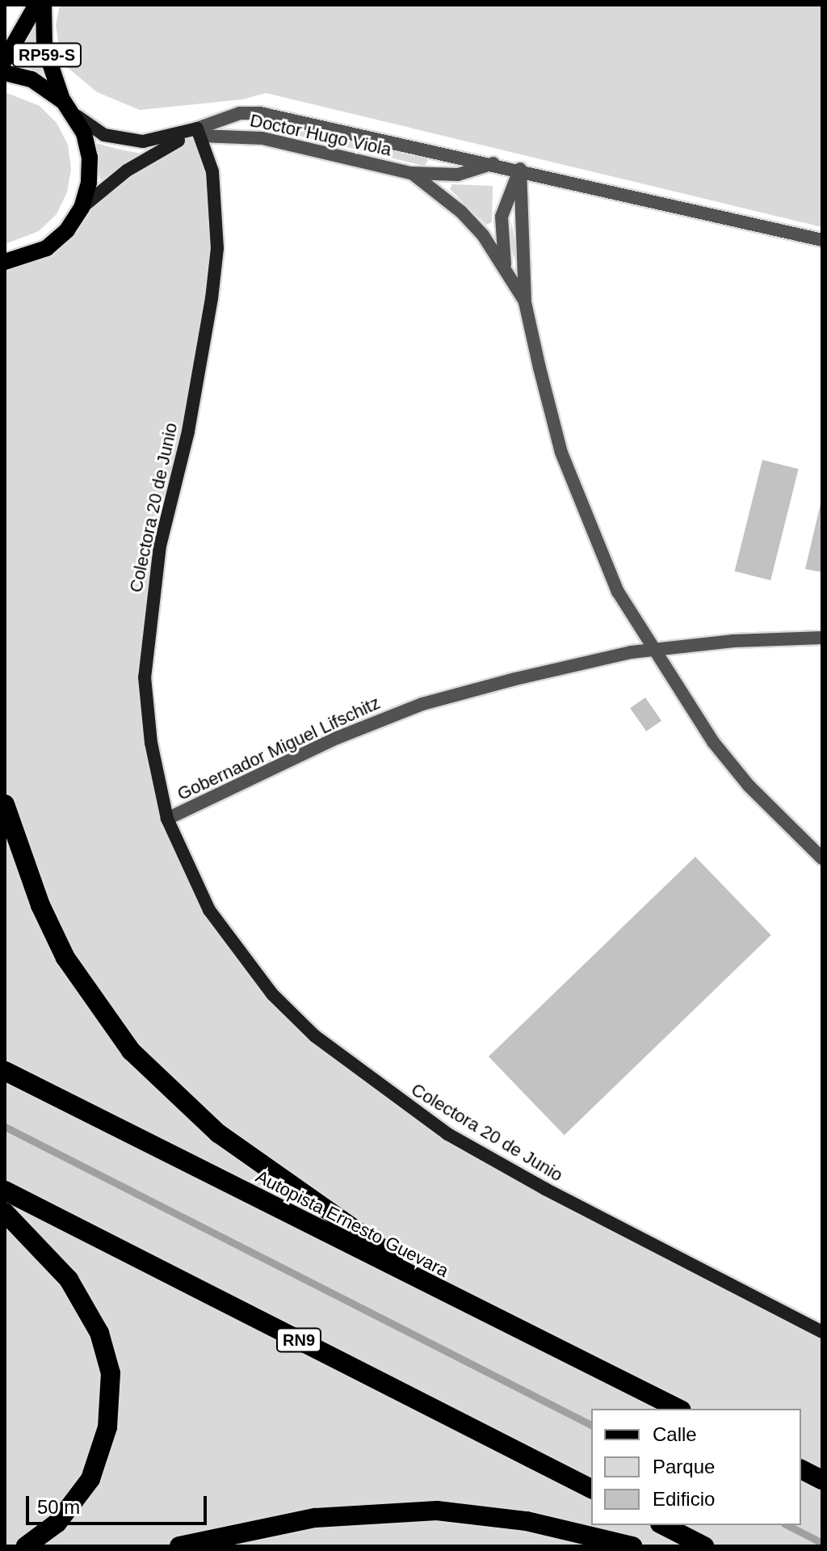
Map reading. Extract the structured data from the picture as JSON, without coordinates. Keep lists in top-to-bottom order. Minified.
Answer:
{"streets":{"highway":["Autopista Ernesto Guevara","RN9"],"main road":["RP59-S","Doctor Hugo Viola","Colectora 20 de Junio"],"street":["Gobernador Miguel Lifschitz"]},"crossings":[["RP59-S","Doctor Hugo Viola"],["Doctor Hugo Viola","Colectora 20 de Junio"],["Colectora 20 de Junio","Gobernador Miguel Lifschitz"]],"legend":["Calle","Parque","Edificio"],"scale_bar":"50 m"}
